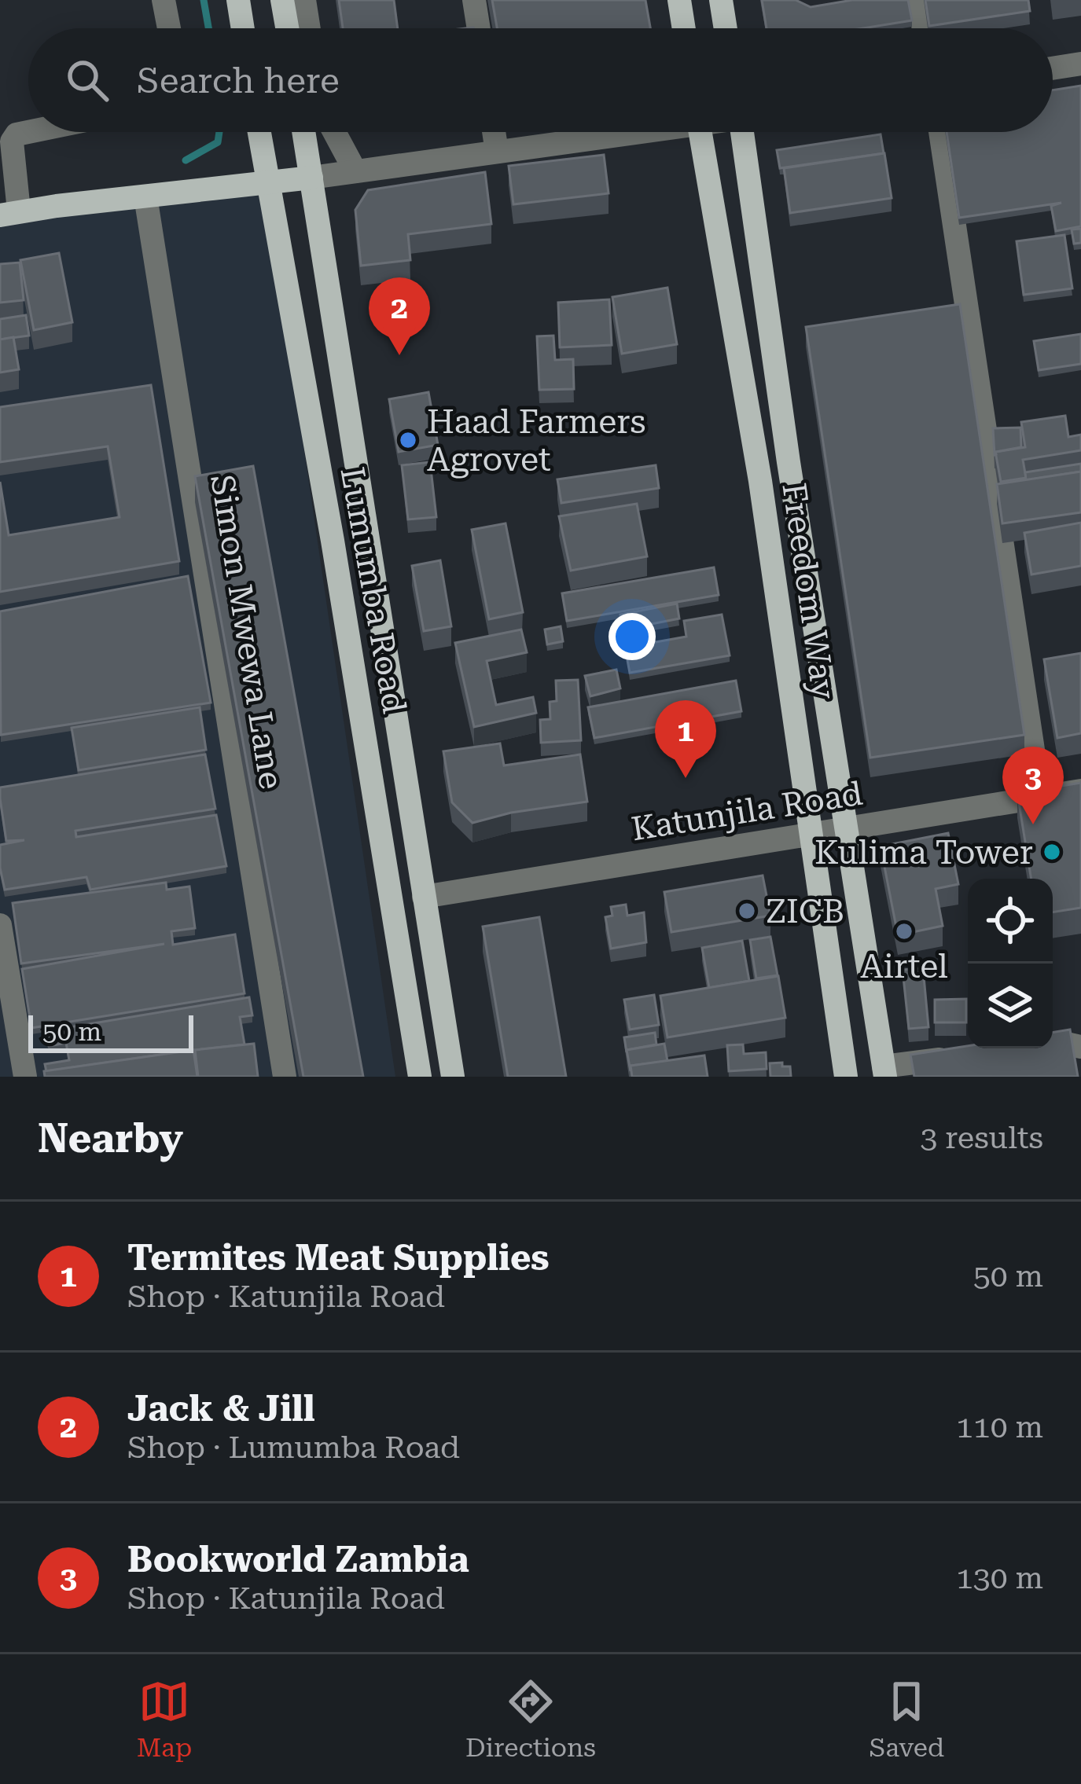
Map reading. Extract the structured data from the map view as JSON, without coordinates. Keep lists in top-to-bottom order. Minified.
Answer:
{"streets":{"main road":["Lumumba Road","Freedom Way"],"street":["Simon Mwewa Lane","Katunjila Road"]},"crossings":[["Lumumba Road","Katunjila Road"],["Freedom Way","Katunjila Road"]],"places":["Haad Farmers Agrovet","Kulima Tower","ZICB","Airtel"],"scale_bar":"50 m","page":{"search":"Search here","pins":["2","1","3"],"scale":"50 m","heading":["Nearby","3 results"],"list":[{"mark":"1","name":"Termites Meat Supplies","note":"Shop · Katunjila Road","value":"50 m"},{"mark":"2","name":"Jack & Jill","note":"Shop · Lumumba Road","value":"110 m"},{"mark":"3","name":"Bookworld Zambia","note":"Shop · Katunjila Road","value":"130 m"}],"nav":["Map","Directions","Saved"]}}
